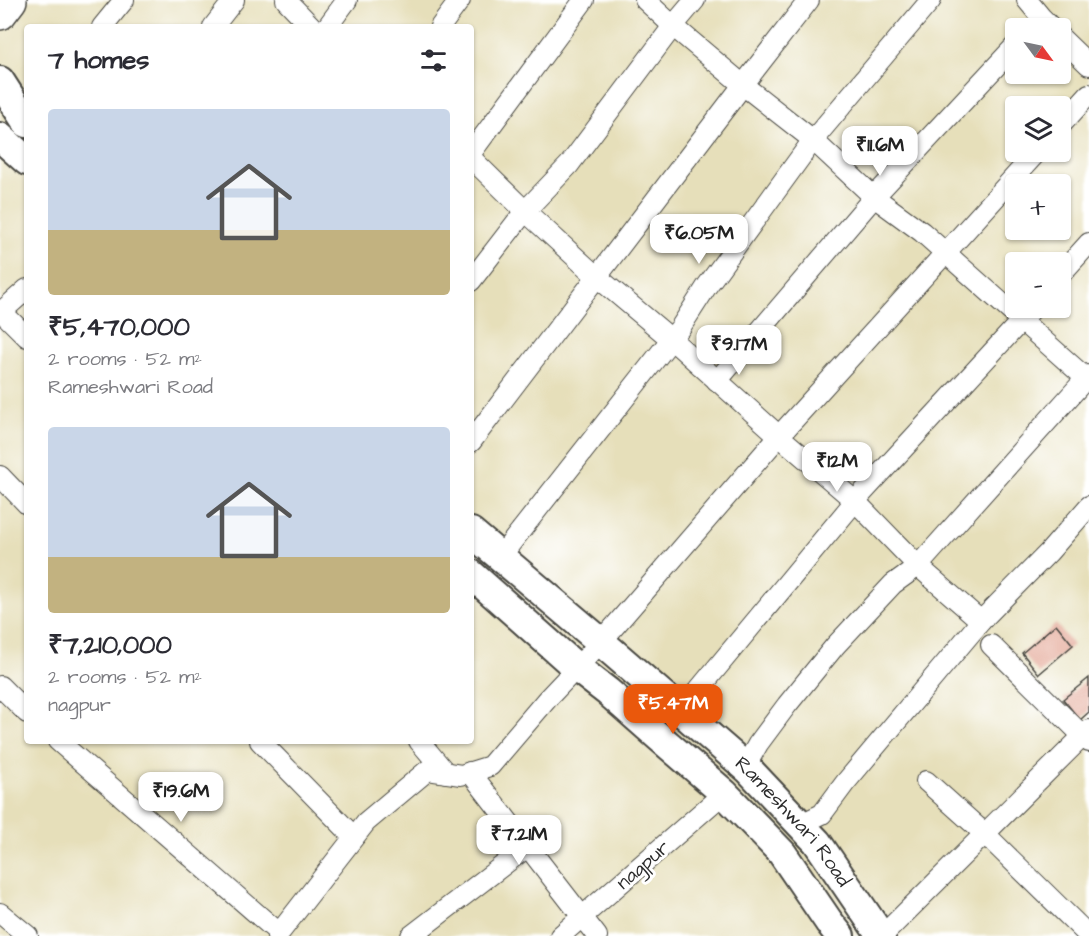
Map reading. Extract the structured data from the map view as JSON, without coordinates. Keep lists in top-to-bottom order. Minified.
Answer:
{"streets":{"main road":["Rameshwari Road"],"street":["nagpur"]},"north":"bottom right","page":{"map_buttons":["+","−"],"heading":"7 homes","list":[{"name":"₹5,470,000","note":"2 rooms · 52 m² · Rameshwari Road"},{"name":"₹7,210,000","note":"2 rooms · 52 m² · nagpur"}],"price":["₹11.6M","₹6.05M","₹9.17M","₹12M","₹5.47M","₹19.6M","₹7.21M"]}}
